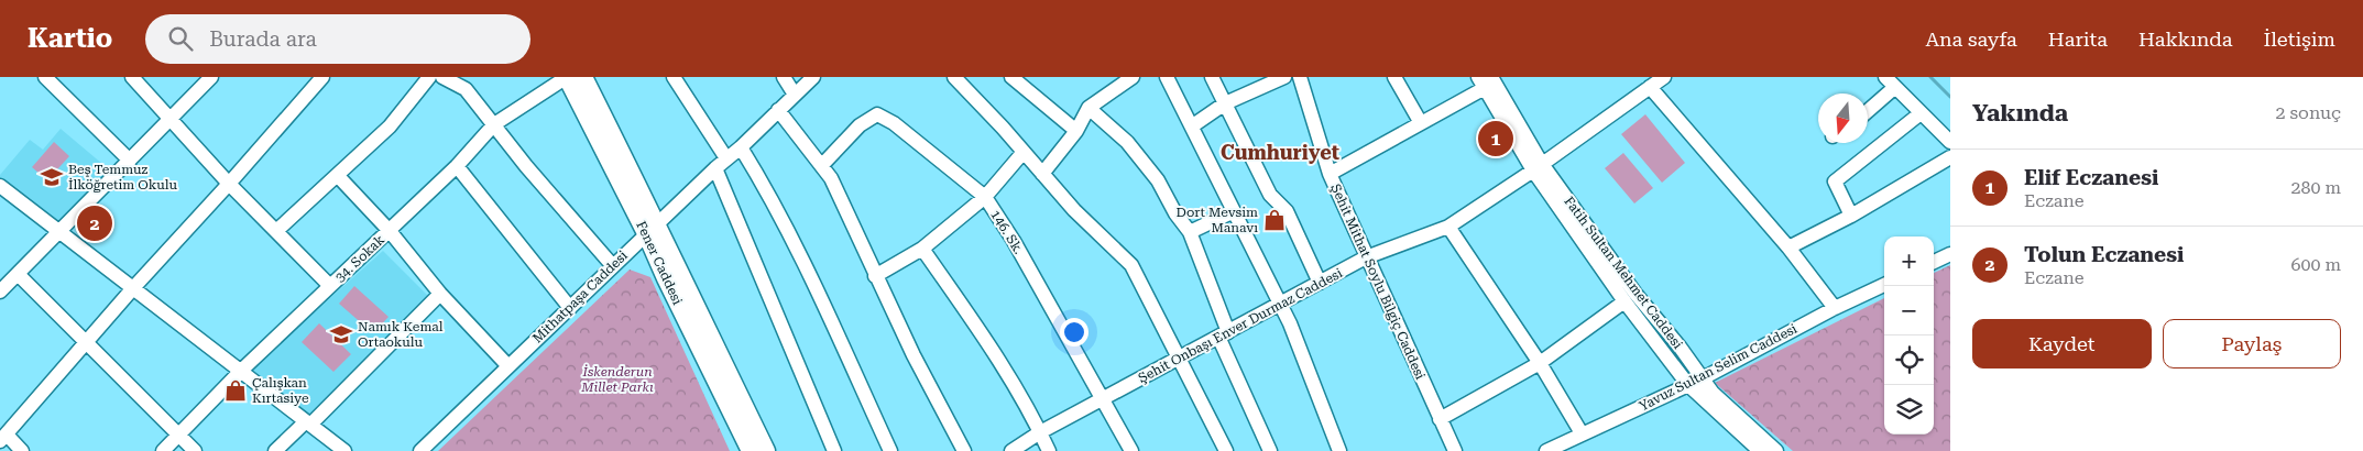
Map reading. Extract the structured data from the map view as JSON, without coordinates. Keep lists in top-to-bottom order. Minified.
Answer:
{"streets":{"main road":["Fener Caddesi"],"street":["146. Sk.","34. Sokak","Fatih Sultan Mehmet Caddesi","Şehit Mithat Soylu Bilgiç Caddesi","Mithatpaşa Caddesi","Şehit Onbaşı Enver Durmaz Caddesi","Yavuz Sultan Selim Caddesi"]},"crossings":[["146. Sk.","Şehit Onbaşı Enver Durmaz Caddesi"],["34. Sokak","Fener Caddesi"],["Fener Caddesi","Mithatpaşa Caddesi"],["Fatih Sultan Mehmet Caddesi","Şehit Onbaşı Enver Durmaz Caddesi"],["Fatih Sultan Mehmet Caddesi","Yavuz Sultan Selim Caddesi"],["Şehit Mithat Soylu Bilgiç Caddesi","Şehit Onbaşı Enver Durmaz Caddesi"]],"districts":["Cumhuriyet"],"parks":["İskenderun Millet Parkı"],"places":{"school or university":["Beş Temmuz İlköğretim Okulu","Namık Kemal Ortaokulu"],"shop":["Dort Mevsim Manavı","Çalışkan Kırtasiye"]},"north":"bottom","page":{"header":"Kartio","search":"Burada ara","nav":["Ana sayfa","Harita","Hakkında","İletişim"],"heading":["Yakında","2 sonuç"],"pins":["1","2"],"list":[{"mark":"1","name":"Elif Eczanesi","note":"Eczane","value":"280 m"},{"mark":"2","name":"Tolun Eczanesi","note":"Eczane","value":"600 m"}],"map_buttons":["+","−"],"buttons":["Kaydet","Paylaş"]}}
